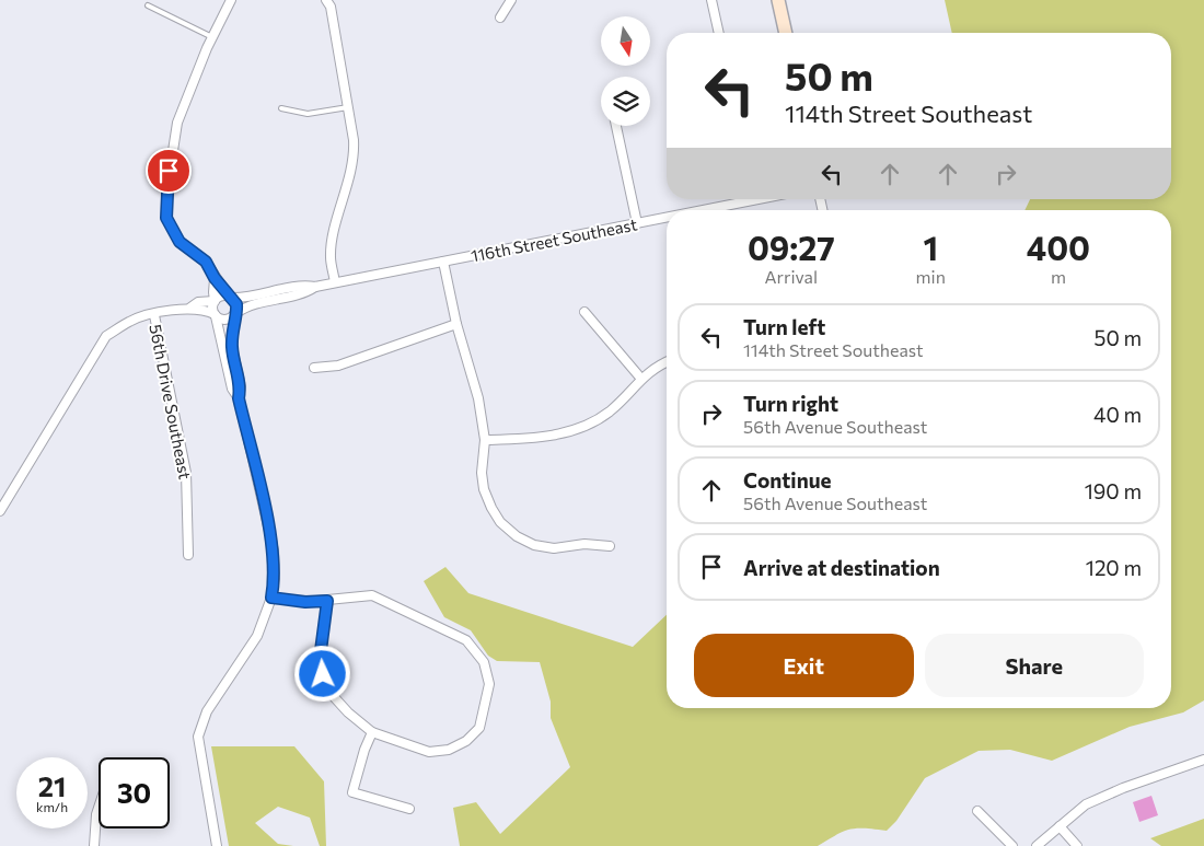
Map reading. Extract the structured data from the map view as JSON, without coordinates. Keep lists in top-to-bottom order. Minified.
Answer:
{"streets":{"street":["116th Street Southeast","56th Drive Southeast"]},"north":"bottom","page":{"turn":["50 m","114th Street Southeast"],"eta":["09:27","Arrival","1","min","400","m"],"list":[{"name":"Turn left","note":"114th Street Southeast","value":"50 m"},{"name":"Turn right","note":"56th Avenue Southeast","value":"40 m"},{"name":"Continue","note":"56th Avenue Southeast","value":"190 m"},{"name":"Arrive at destination","value":"120 m"}],"buttons":["Exit","Share"],"speed":"21 km/h","limit":"30"}}
